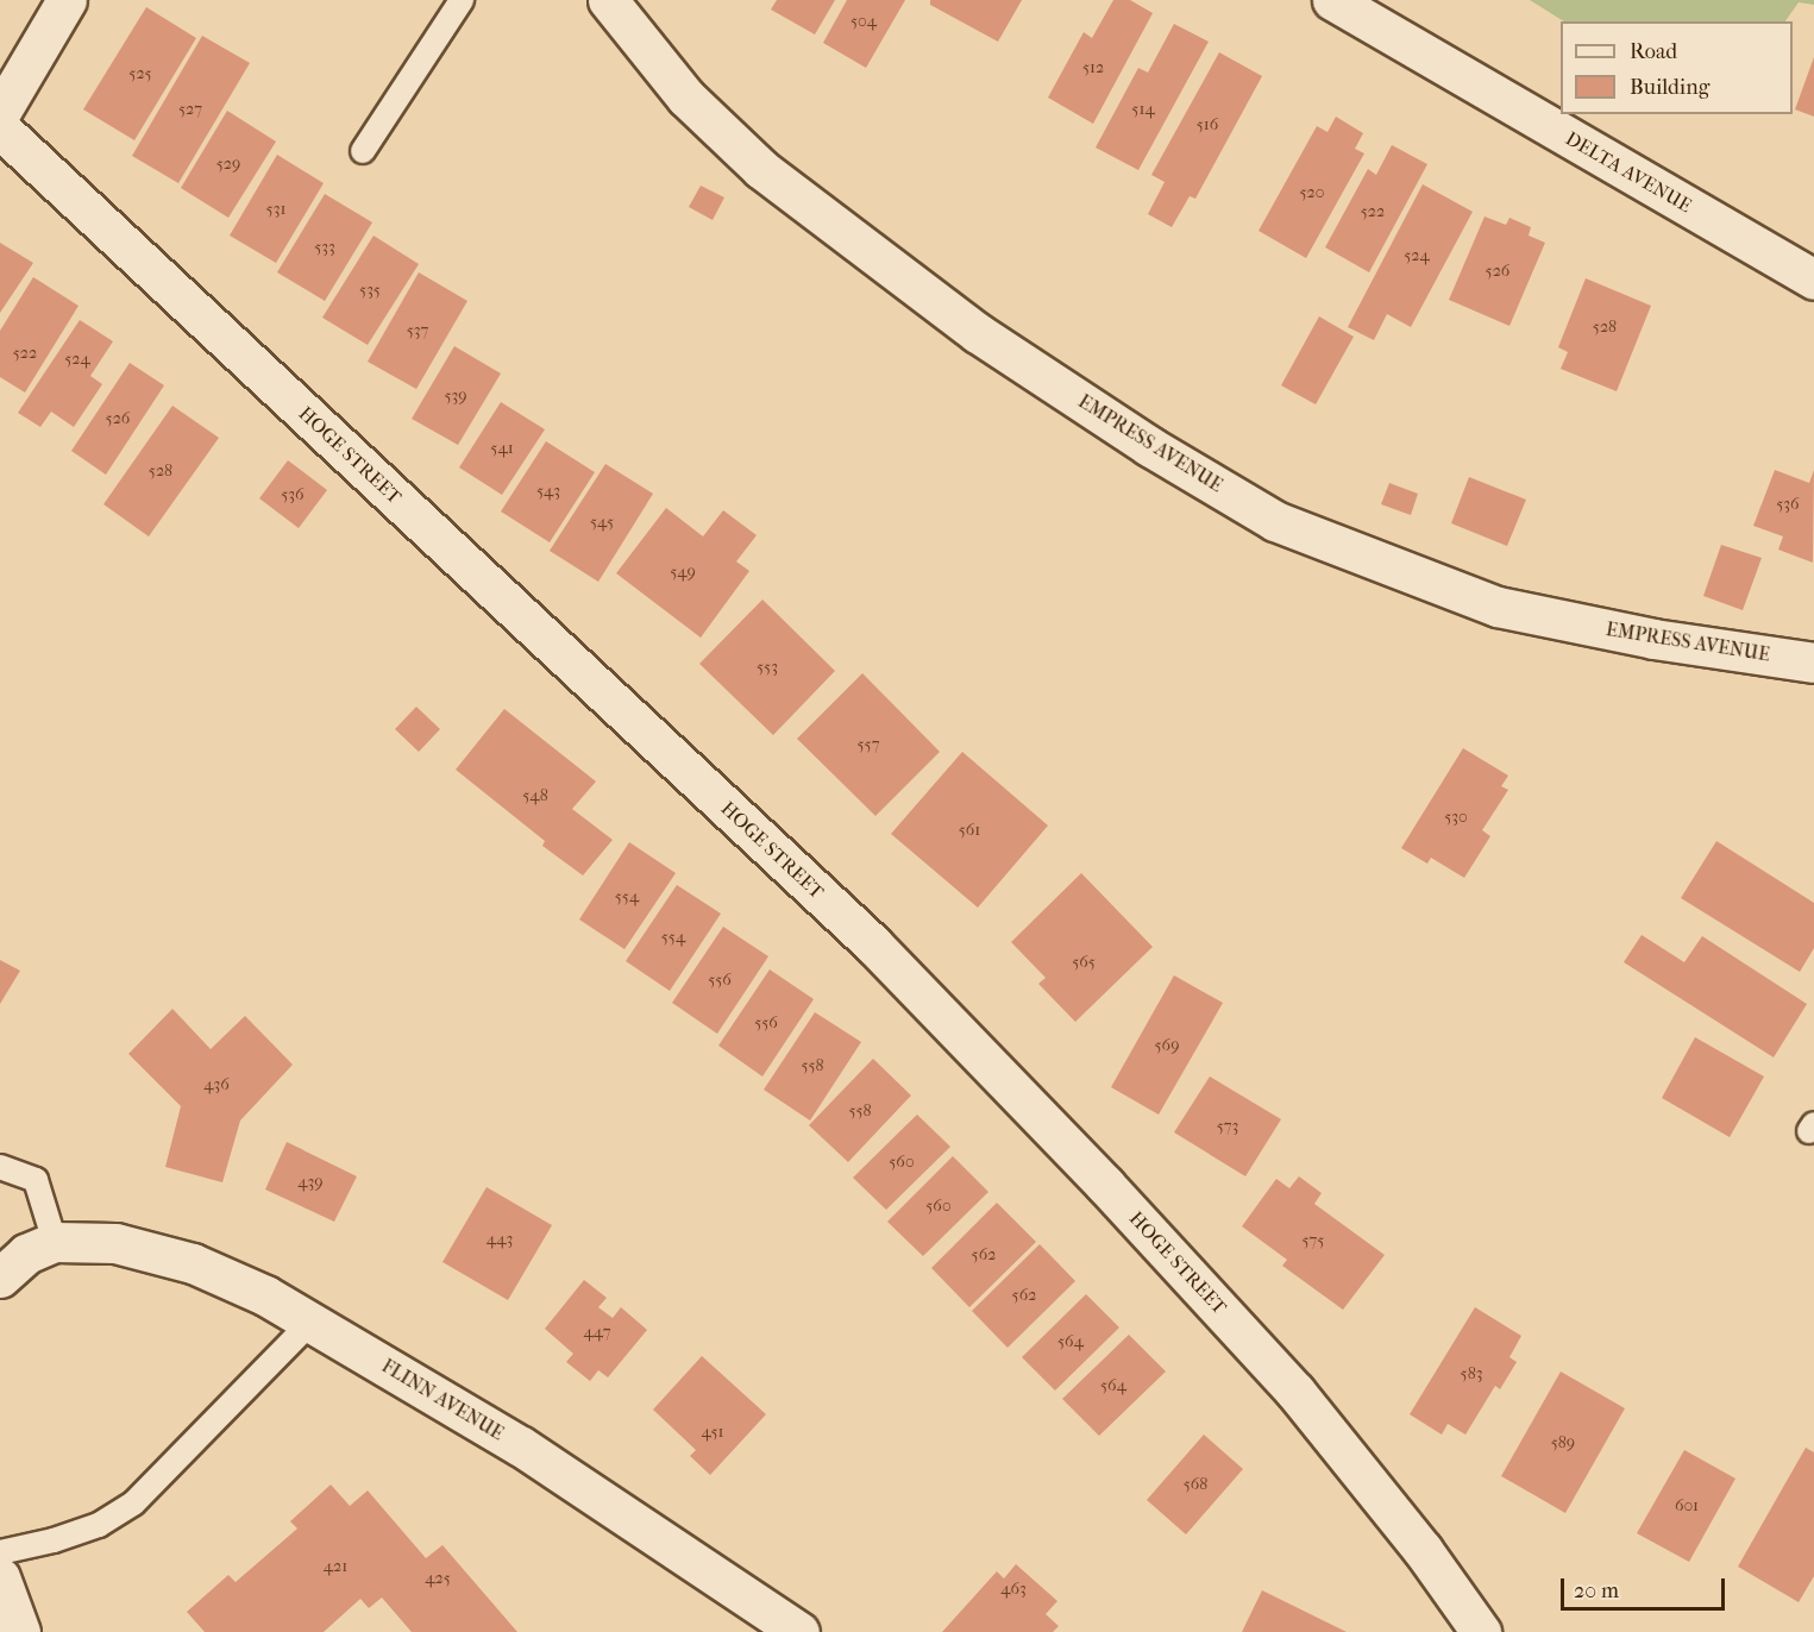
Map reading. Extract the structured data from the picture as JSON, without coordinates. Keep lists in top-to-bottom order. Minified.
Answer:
{"streets":{"street":["DELTA AVENUE","EMPRESS AVENUE","HOGE STREET","FLINN AVENUE"]},"house_numbers":["504","512","525","527","514","516","529","520","531","522","533","524","526","535","528","537","522","524","539","526","541","528","543","536","536","545","549","553","557","548","530","561","554","554","565","556","556","569","558","436","558","573","560","439","560","443","575","562","562","447","564","583","564","451","589","568","601","421","425","463"],"legend":["Road","Building"],"scale_bar":"20 m"}
